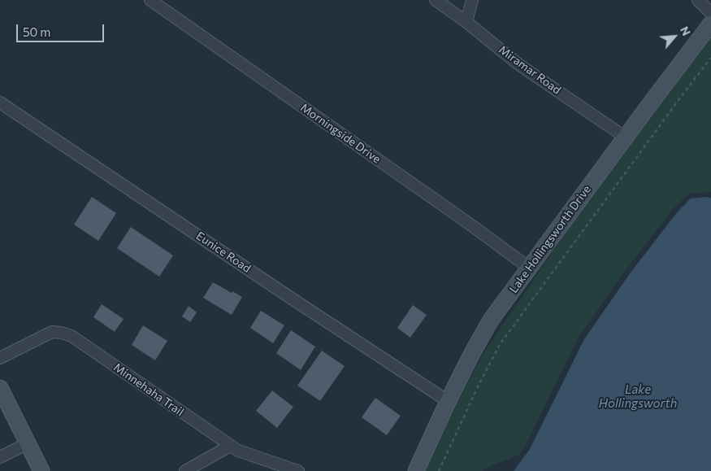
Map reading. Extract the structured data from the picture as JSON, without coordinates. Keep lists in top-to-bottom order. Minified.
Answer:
{"streets":{"street":["Miramar Road","Morningside Drive","Lake Hollingsworth Drive","Eunice Road","Minnehaha Trail"]},"crossings":[["Miramar Road","Lake Hollingsworth Drive"],["Morningside Drive","Lake Hollingsworth Drive"],["Lake Hollingsworth Drive","Eunice Road"]],"water":["Lake Hollingsworth"],"scale_bar":"50 m","north":"top right"}
